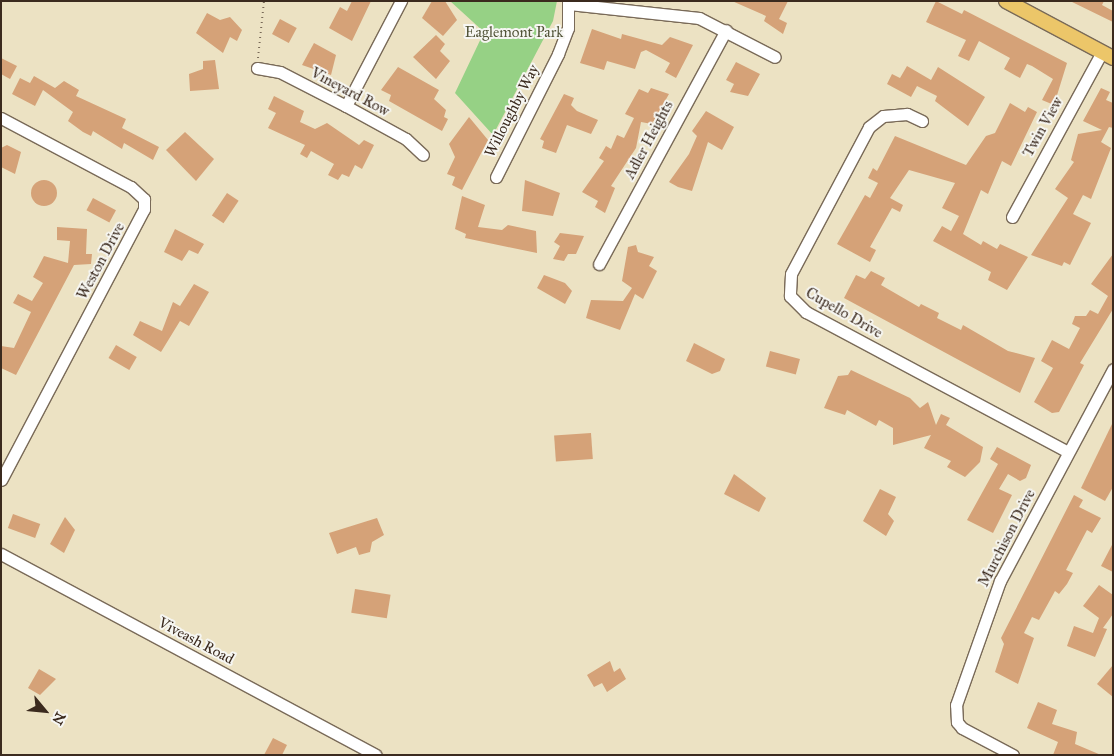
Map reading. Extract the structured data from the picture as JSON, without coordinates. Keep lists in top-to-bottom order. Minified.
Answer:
{"streets":{"street":["Vineyard Row","Willoughby Way","Twin View","Adler Heights","Weston Drive","Cupello Drive","Murchison Drive","Viveash Road"]},"crossings":[["Cupello Drive","Murchison Drive"]],"parks":["Eaglemont Park"],"north":"bottom right"}
